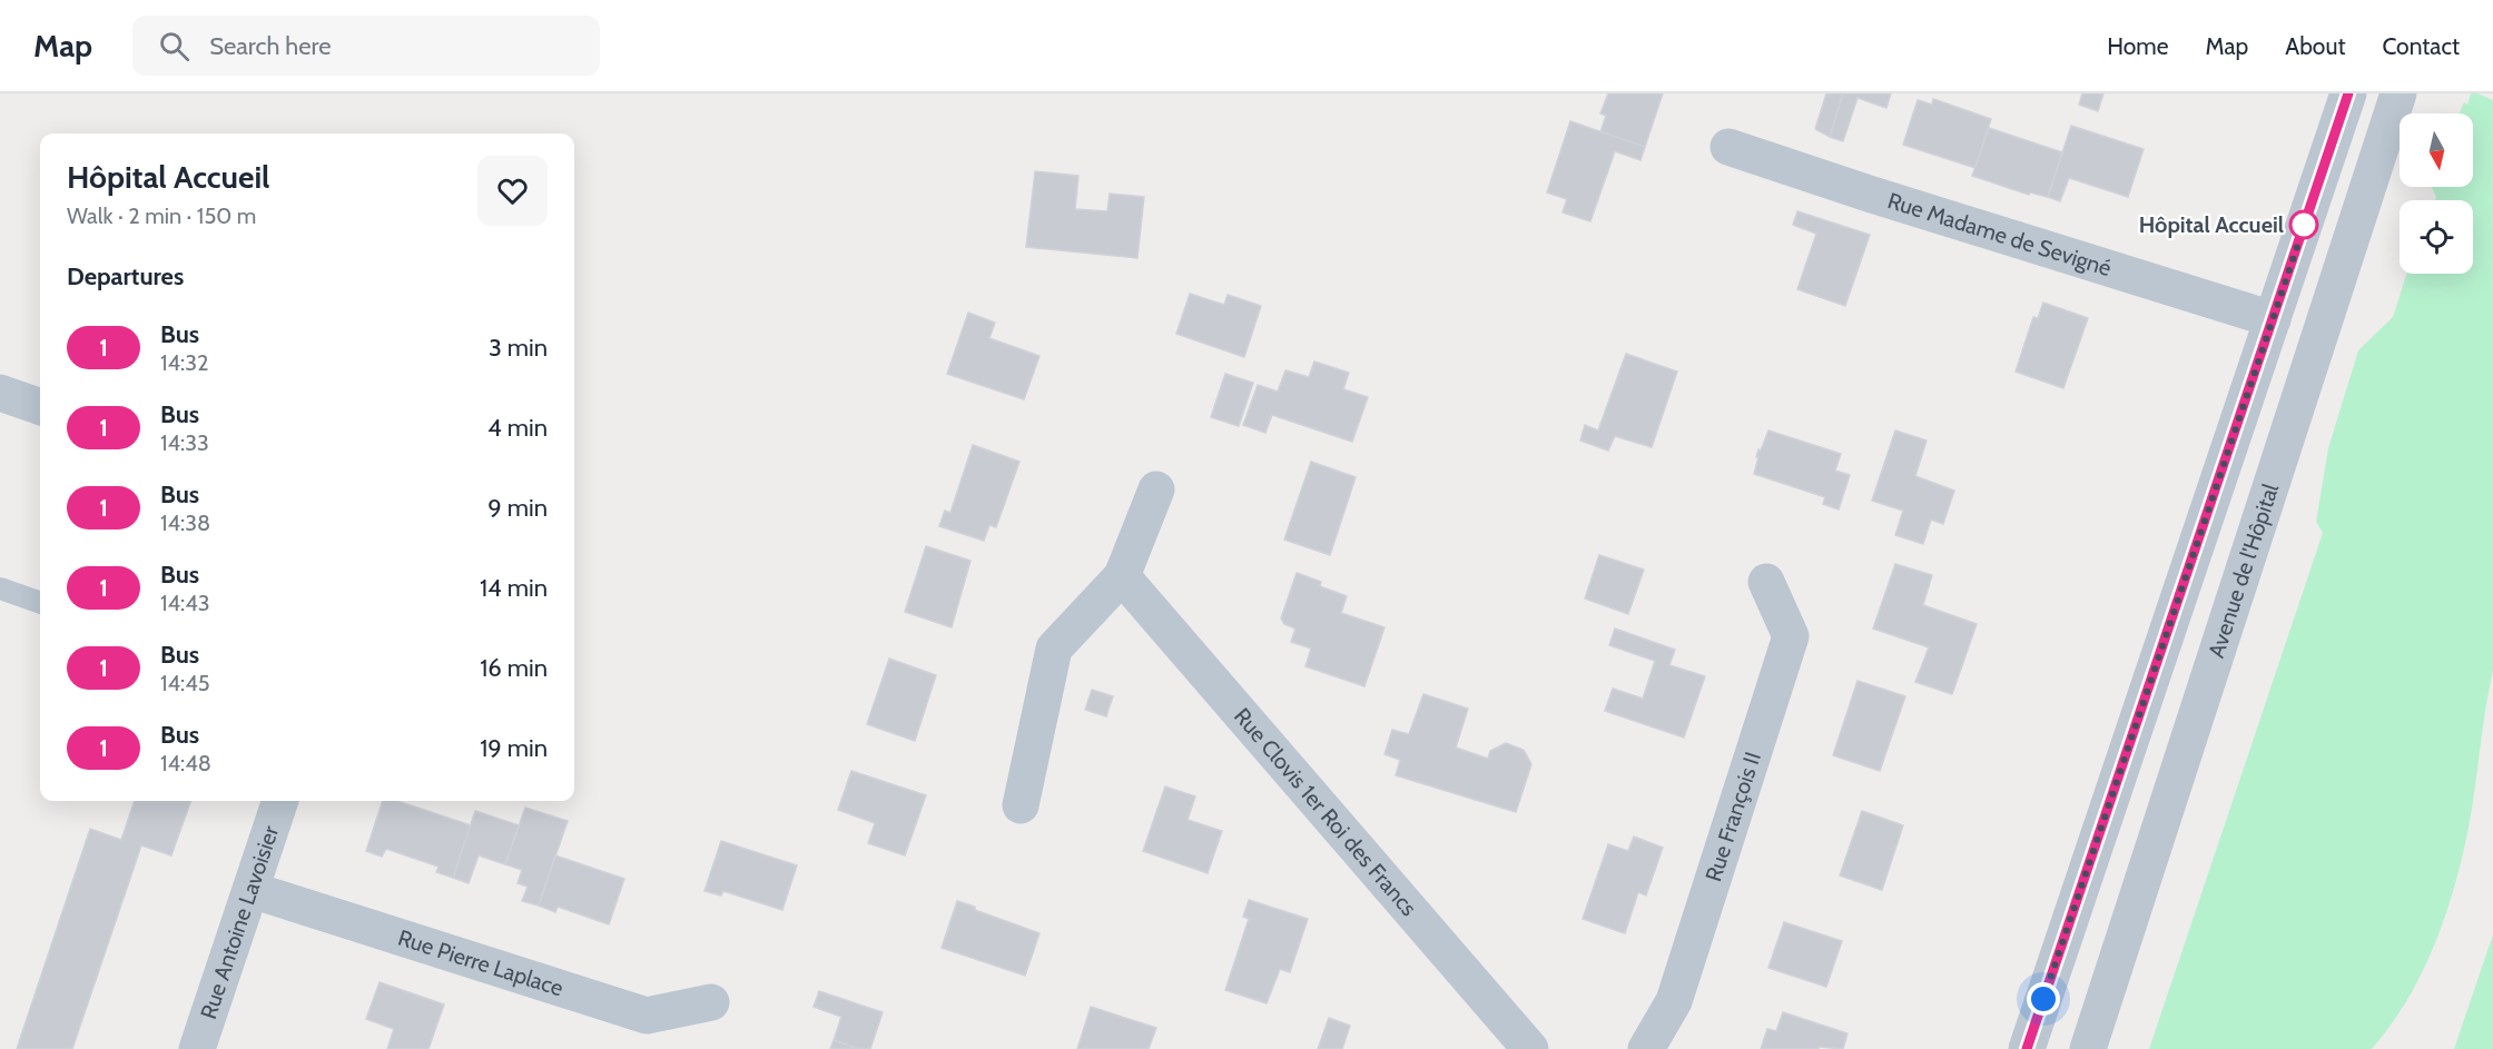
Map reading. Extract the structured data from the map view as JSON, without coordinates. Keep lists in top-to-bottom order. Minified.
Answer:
{"streets":{"street":["Rue Madame de Sevigné","Avenue de l'Hôpital","Rue Clovis 1er Roi des Francs","Rue François II","Rue Antoine Lavoisier","Rue Pierre Laplace"]},"crossings":[["Rue Antoine Lavoisier","Rue Pierre Laplace"]],"places":["Hôpital Accueil"],"lines":["bus line 1"],"north":"bottom","page":{"header":"Map","search":"Search here","nav":["Home","Map","About","Contact"],"heading":[["Hôpital Accueil","Walk · 2 min · 150 m"],"Departures"],"list":[{"mark":"1","name":"Bus","note":"14:32","value":"3 min"},{"mark":"1","name":"Bus","note":"14:33","value":"4 min"},{"mark":"1","name":"Bus","note":"14:38","value":"9 min"},{"mark":"1","name":"Bus","note":"14:43","value":"14 min"},{"mark":"1","name":"Bus","note":"14:45","value":"16 min"},{"mark":"1","name":"Bus","note":"14:48","value":"19 min"}]}}
